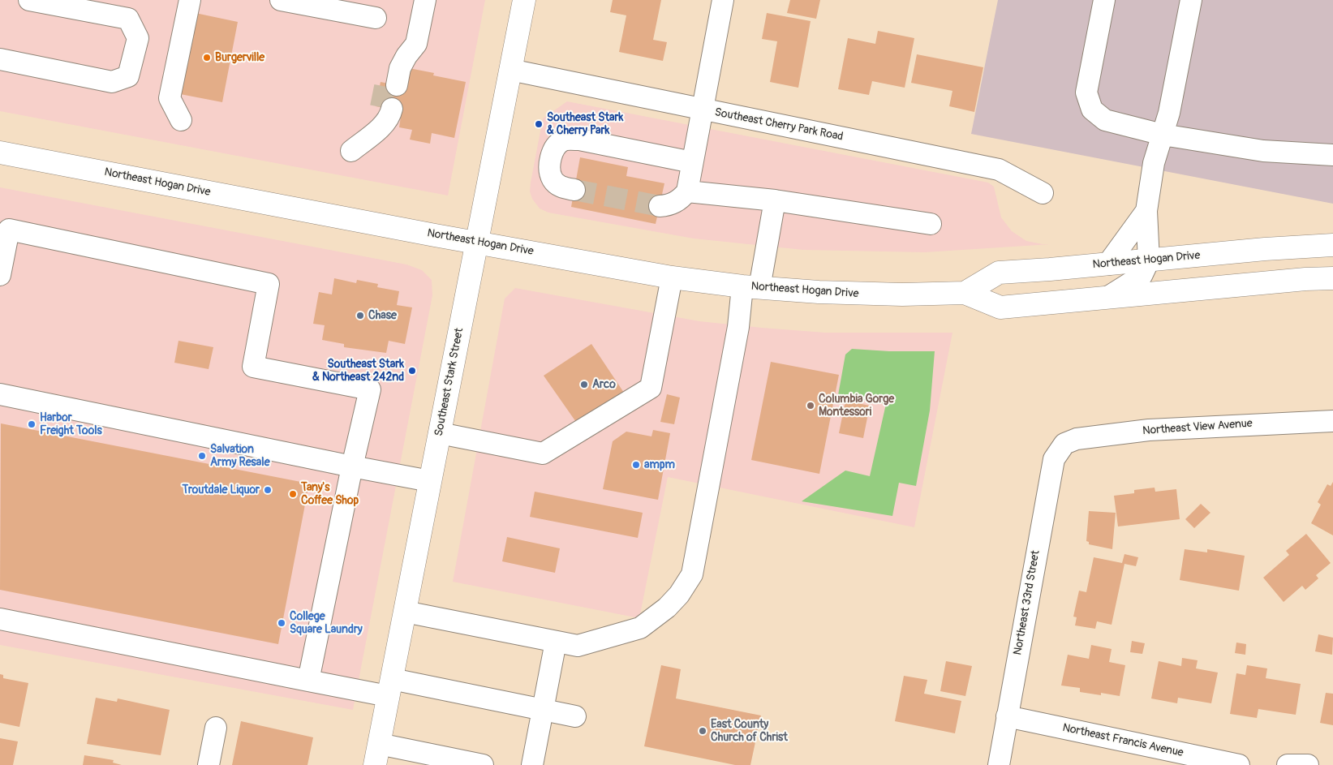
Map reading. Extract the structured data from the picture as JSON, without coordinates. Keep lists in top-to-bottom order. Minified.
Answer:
{"streets":{"main road":["Northeast Hogan Drive","Southeast Stark Street"],"street":["Southeast Cherry Park Road","Northeast View Avenue","Northeast 33rd Street","Northeast Francis Avenue"]},"crossings":[["Southeast Cherry Park Road","Southeast Stark Street"],["Northeast Hogan Drive","Southeast Stark Street"],["Northeast View Avenue","Northeast 33rd Street"],["Northeast 33rd Street","Northeast Francis Avenue"]],"places":["Burgerville","Southeast Stark & Cherry Park","Chase","Southeast Stark & Northeast 242nd","Arco","Columbia Gorge Montessori","Harbor Freight Tools","Salvation Army Resale","ampm","Troutdale Liquor","Tany's Coffee Shop","College Square Laundry","East County Church of Christ"]}
